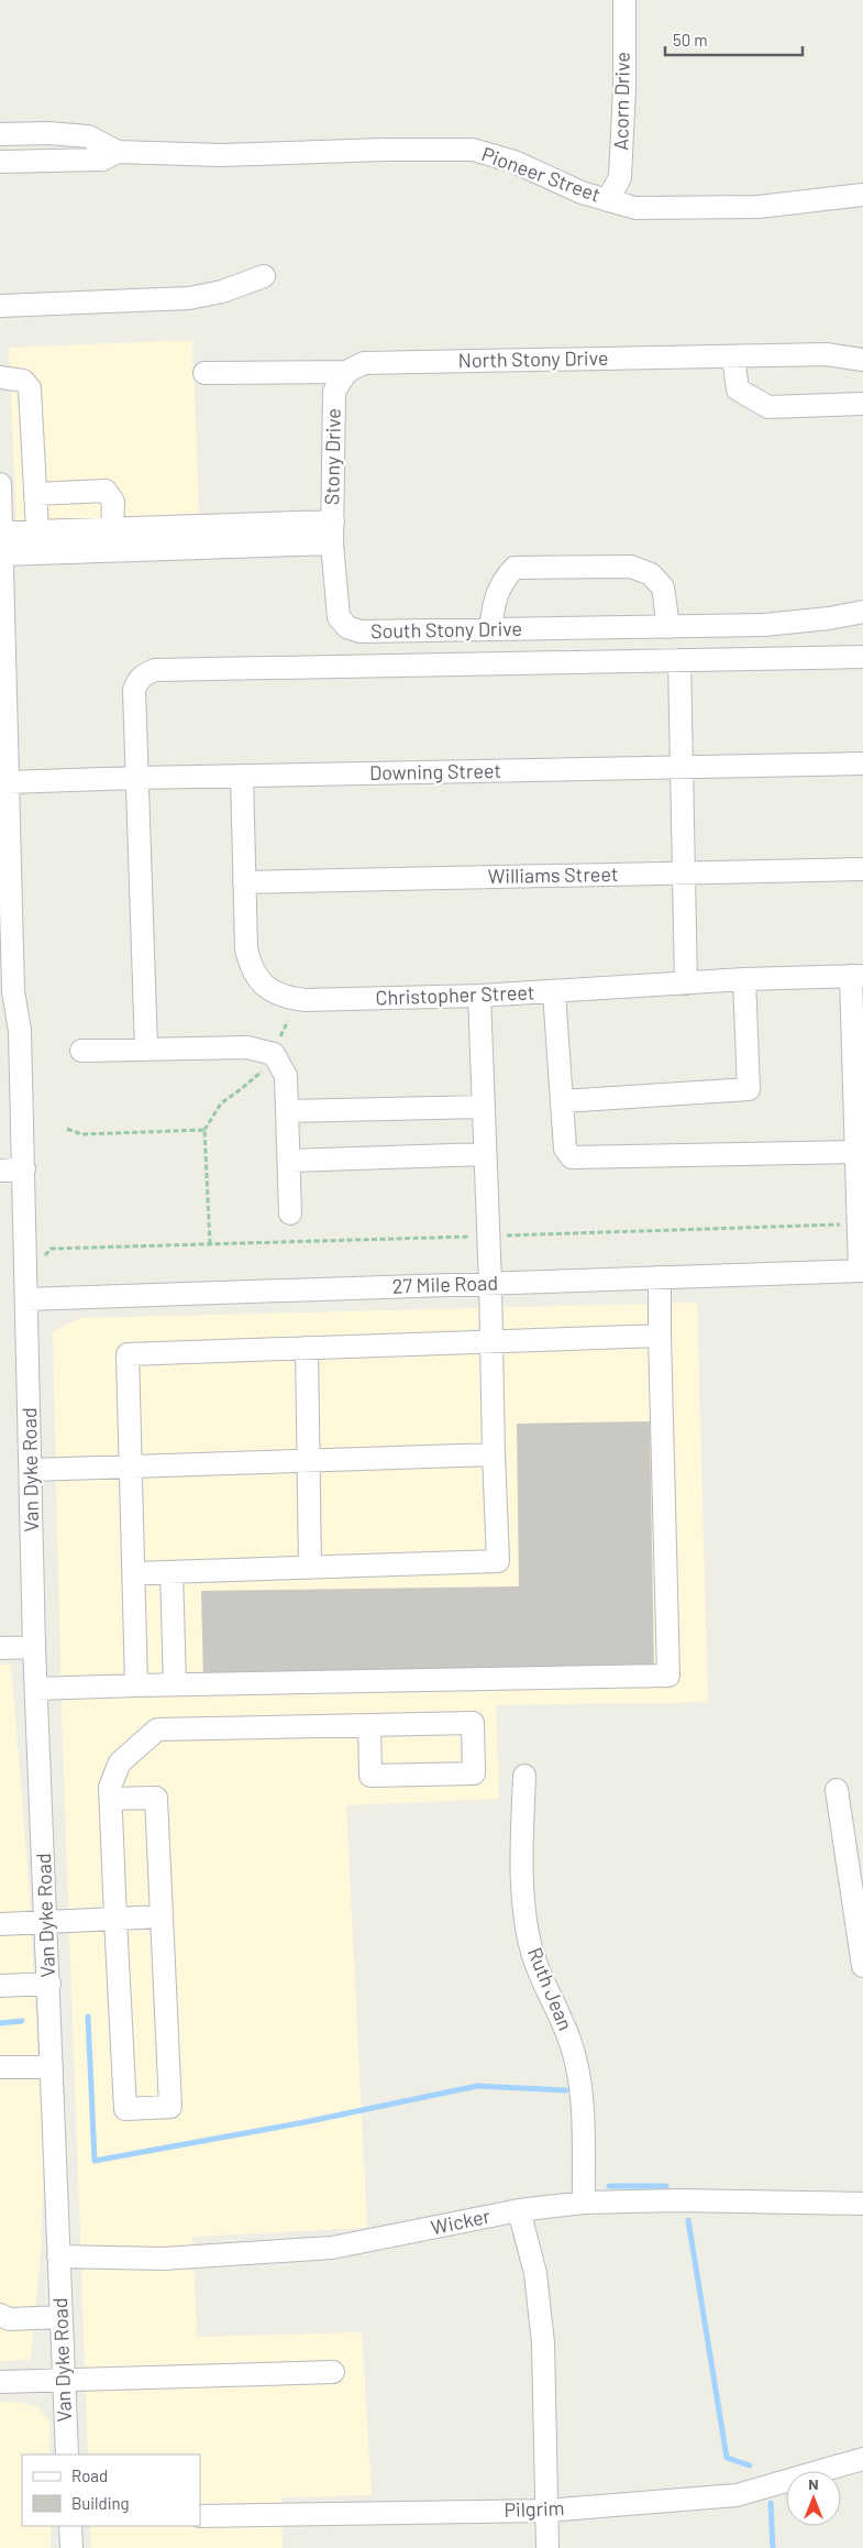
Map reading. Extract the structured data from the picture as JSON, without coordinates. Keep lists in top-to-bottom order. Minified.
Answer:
{"streets":{"street":["Acorn Drive","Pioneer Street","North Stony Drive","Stony Drive","South Stony Drive","Downing Street","Williams Street","Christopher Street","27 Mile Road","Van Dyke Road","Ruth Jean","Wicker","Pilgrim"]},"crossings":[["Acorn Drive","Pioneer Street"],["North Stony Drive","Stony Drive"],["Stony Drive","South Stony Drive"],["Downing Street","Christopher Street"],["Downing Street","Van Dyke Road"],["Williams Street","Christopher Street"],["27 Mile Road","Van Dyke Road"],["Van Dyke Road","Wicker"],["Ruth Jean","Wicker"]],"legend":["Road","Building"],"scale_bar":"50 m","north":"top"}
